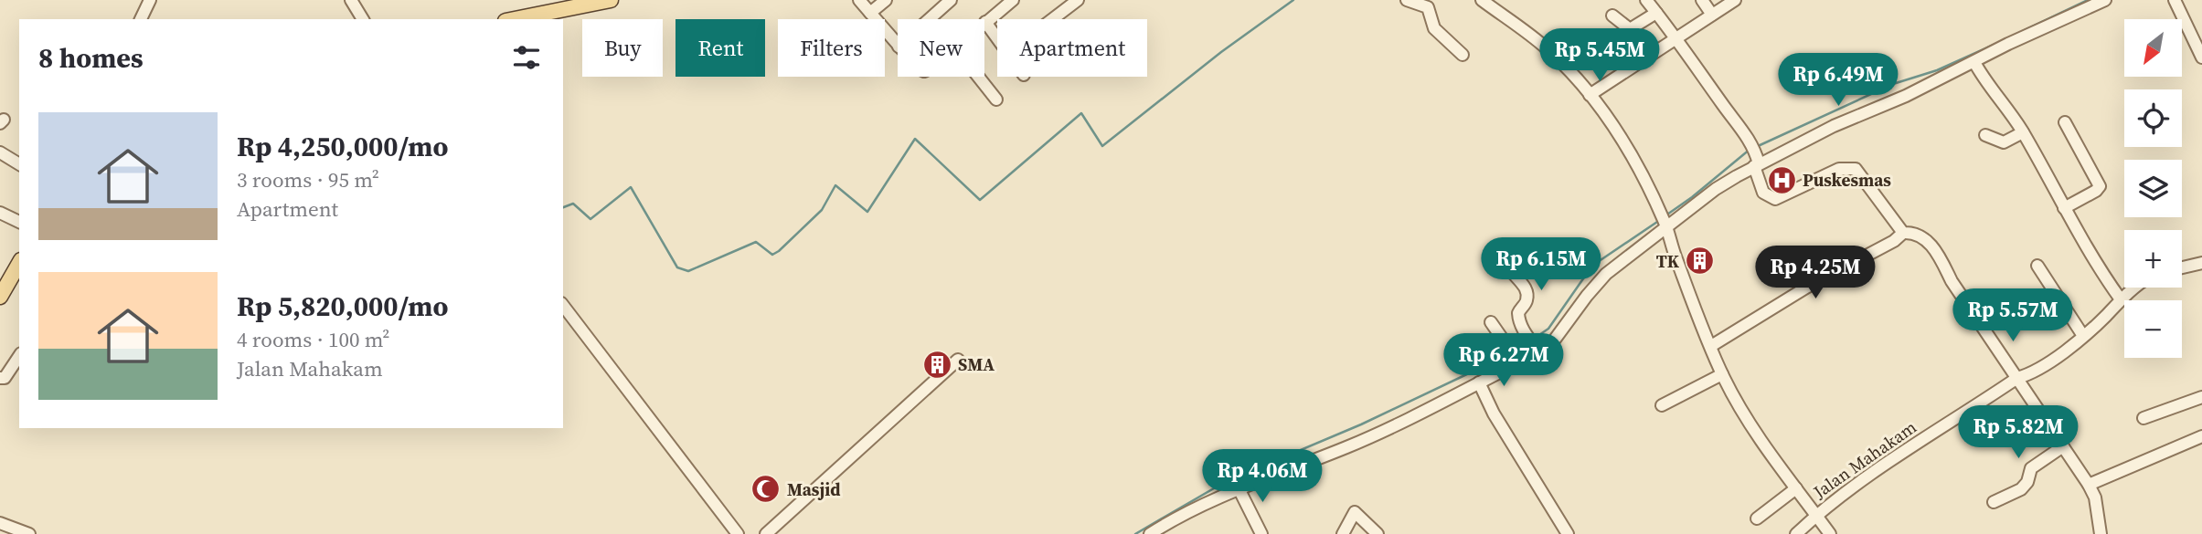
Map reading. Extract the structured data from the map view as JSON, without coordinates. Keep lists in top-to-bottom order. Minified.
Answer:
{"streets":{"street":["Jalan Mahakam"]},"places":{"hospital":["Puskesmas"],"building":["TK","SMA"],"mosque":["Masjid"]},"north":"bottom left","page":{"map_buttons":["+","−"],"chip":["Buy","Rent","Filters","New","Apartment"],"heading":"8 homes","price":["Rp 5.45M","Rp 6.49M","Rp 6.15M","Rp 4.25M","Rp 5.57M","Rp 6.27M","Rp 5.82M","Rp 4.06M"],"list":[{"name":"Rp 4,250,000/mo","note":"3 rooms · 95 m² · Apartment"},{"name":"Rp 5,820,000/mo","note":"4 rooms · 100 m² · Jalan Mahakam"}]}}
